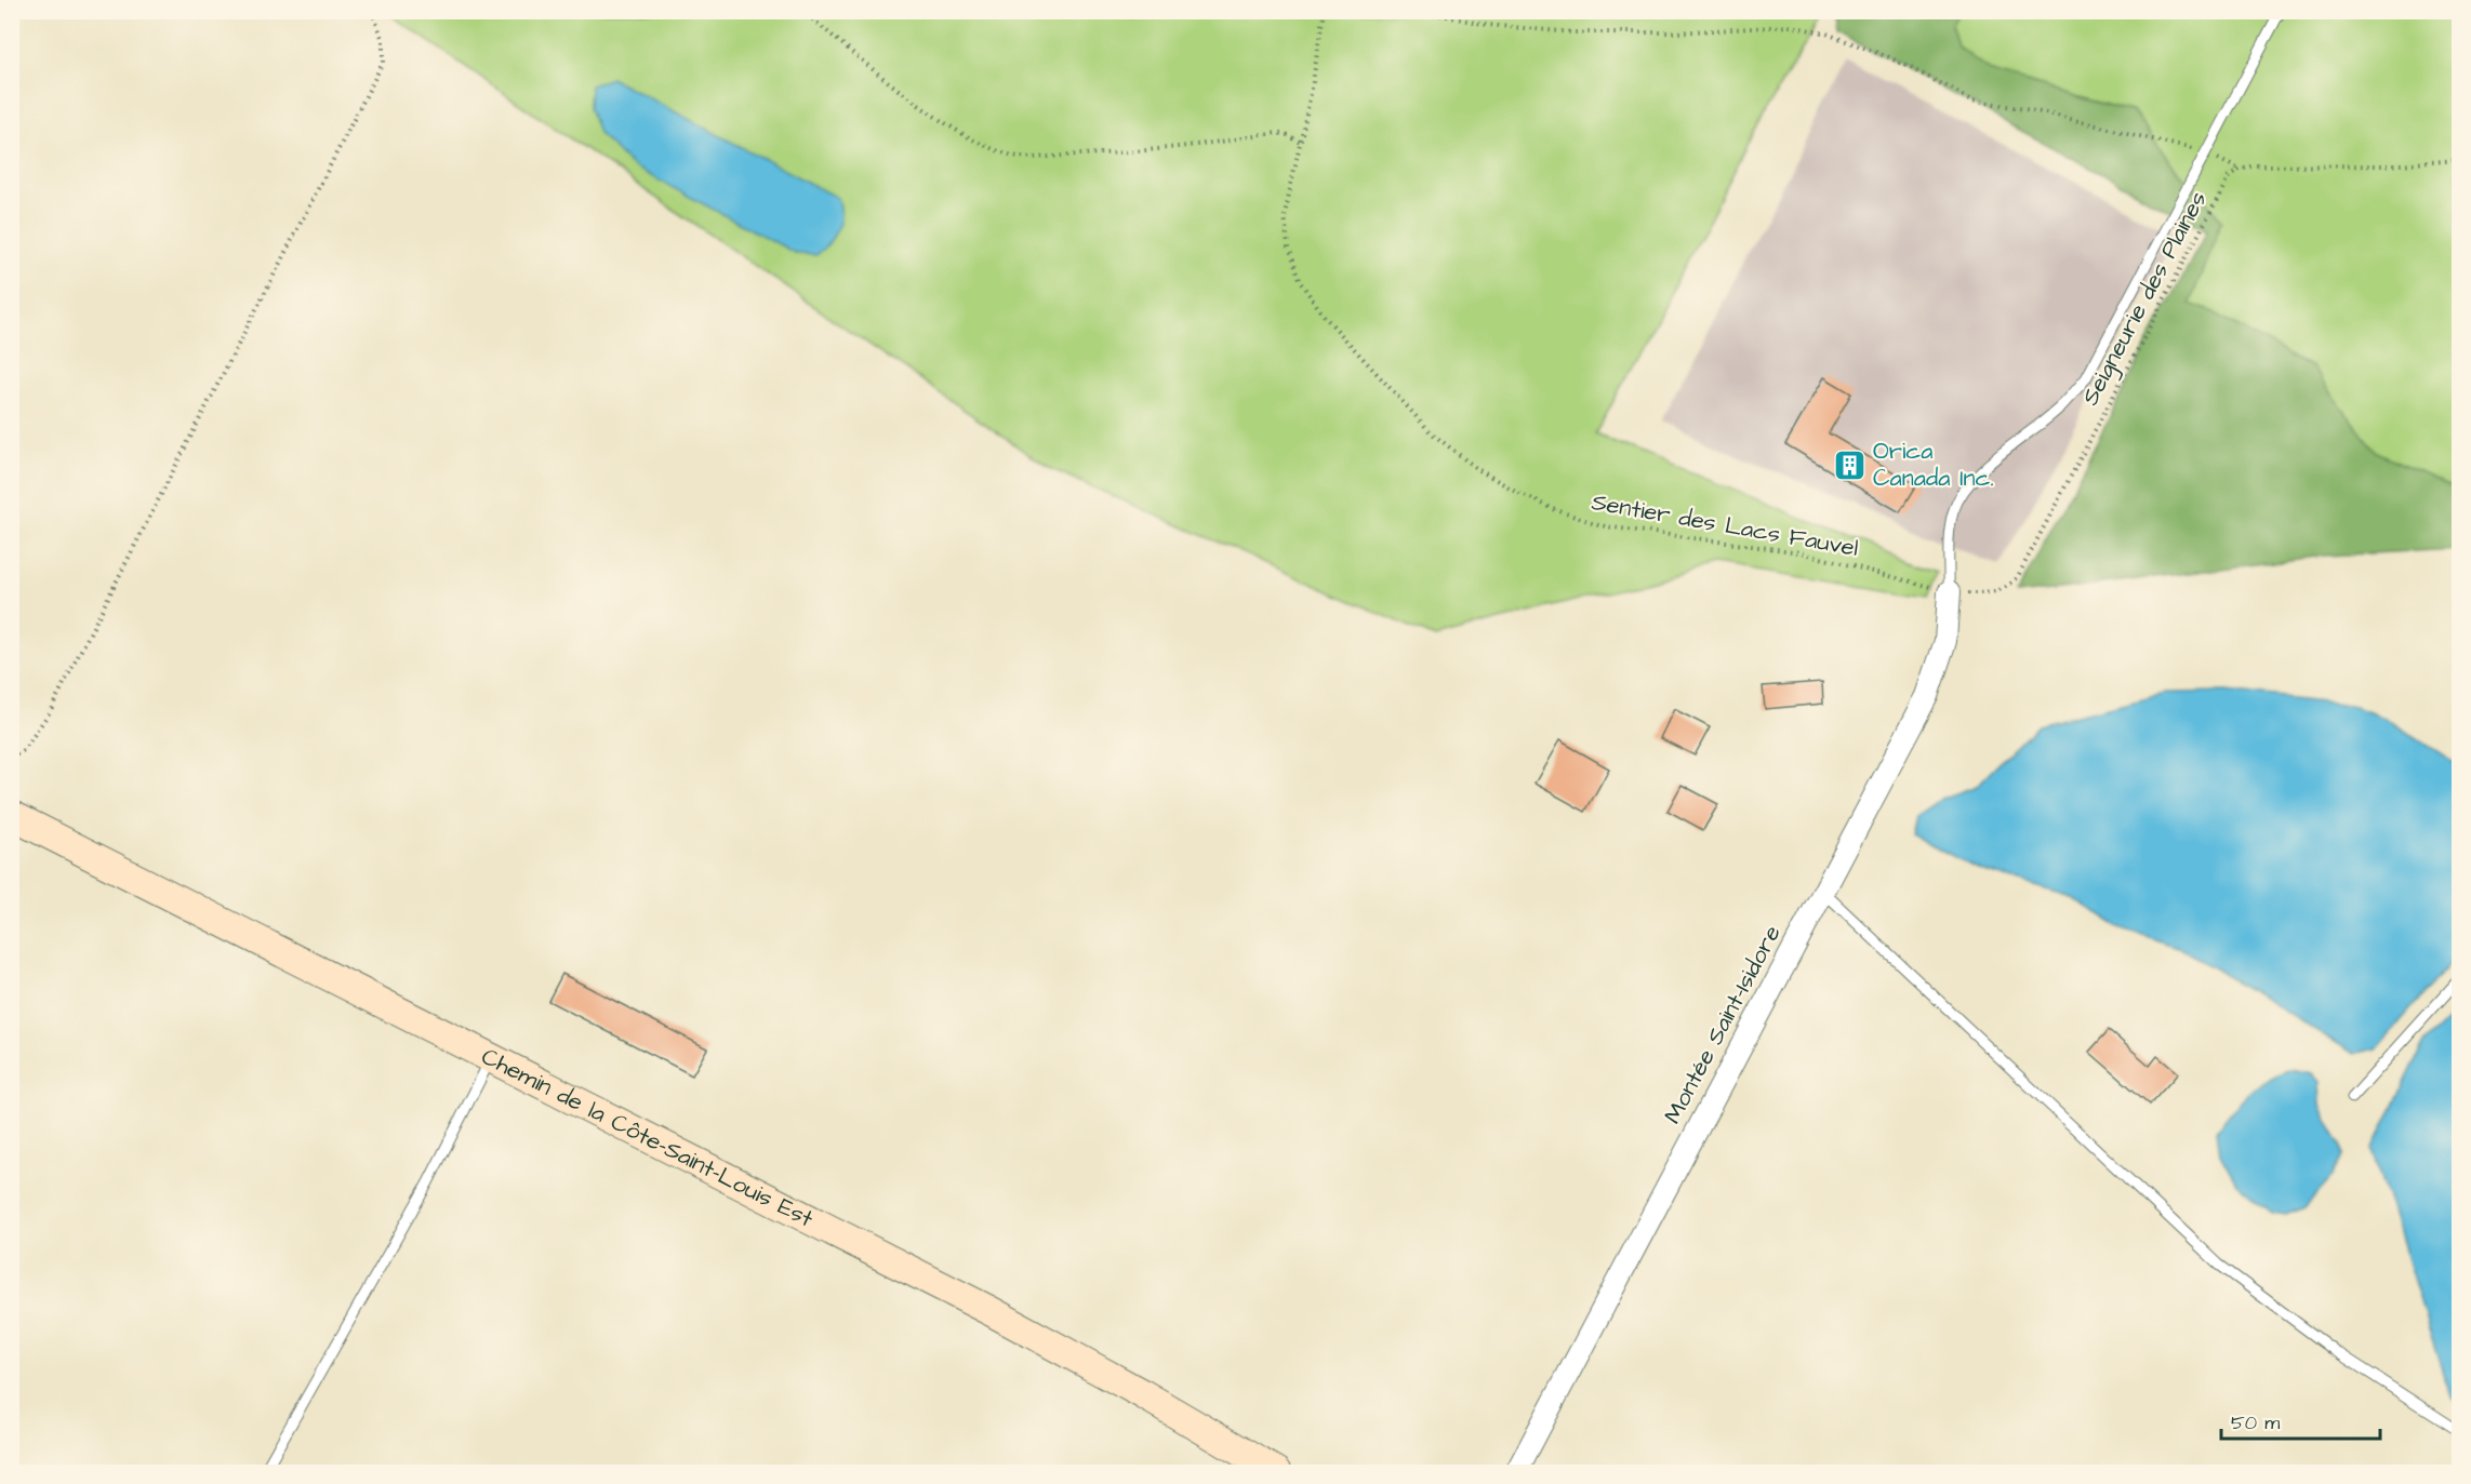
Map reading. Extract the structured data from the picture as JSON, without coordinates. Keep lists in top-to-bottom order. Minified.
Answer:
{"streets":{"street":["Montée Saint-Isidore","Chemin de la Côte-Saint-Louis Est"],"path":["Seigneurie des Plaines","Sentier des Lacs Fauvel"]},"crossings":[["Seigneurie des Plaines","Sentier des Lacs Fauvel"],["Seigneurie des Plaines","Montée Saint-Isidore"],["Sentier des Lacs Fauvel","Montée Saint-Isidore"]],"places":{"building":["Orica Canada Inc."]},"scale_bar":"50 m"}
